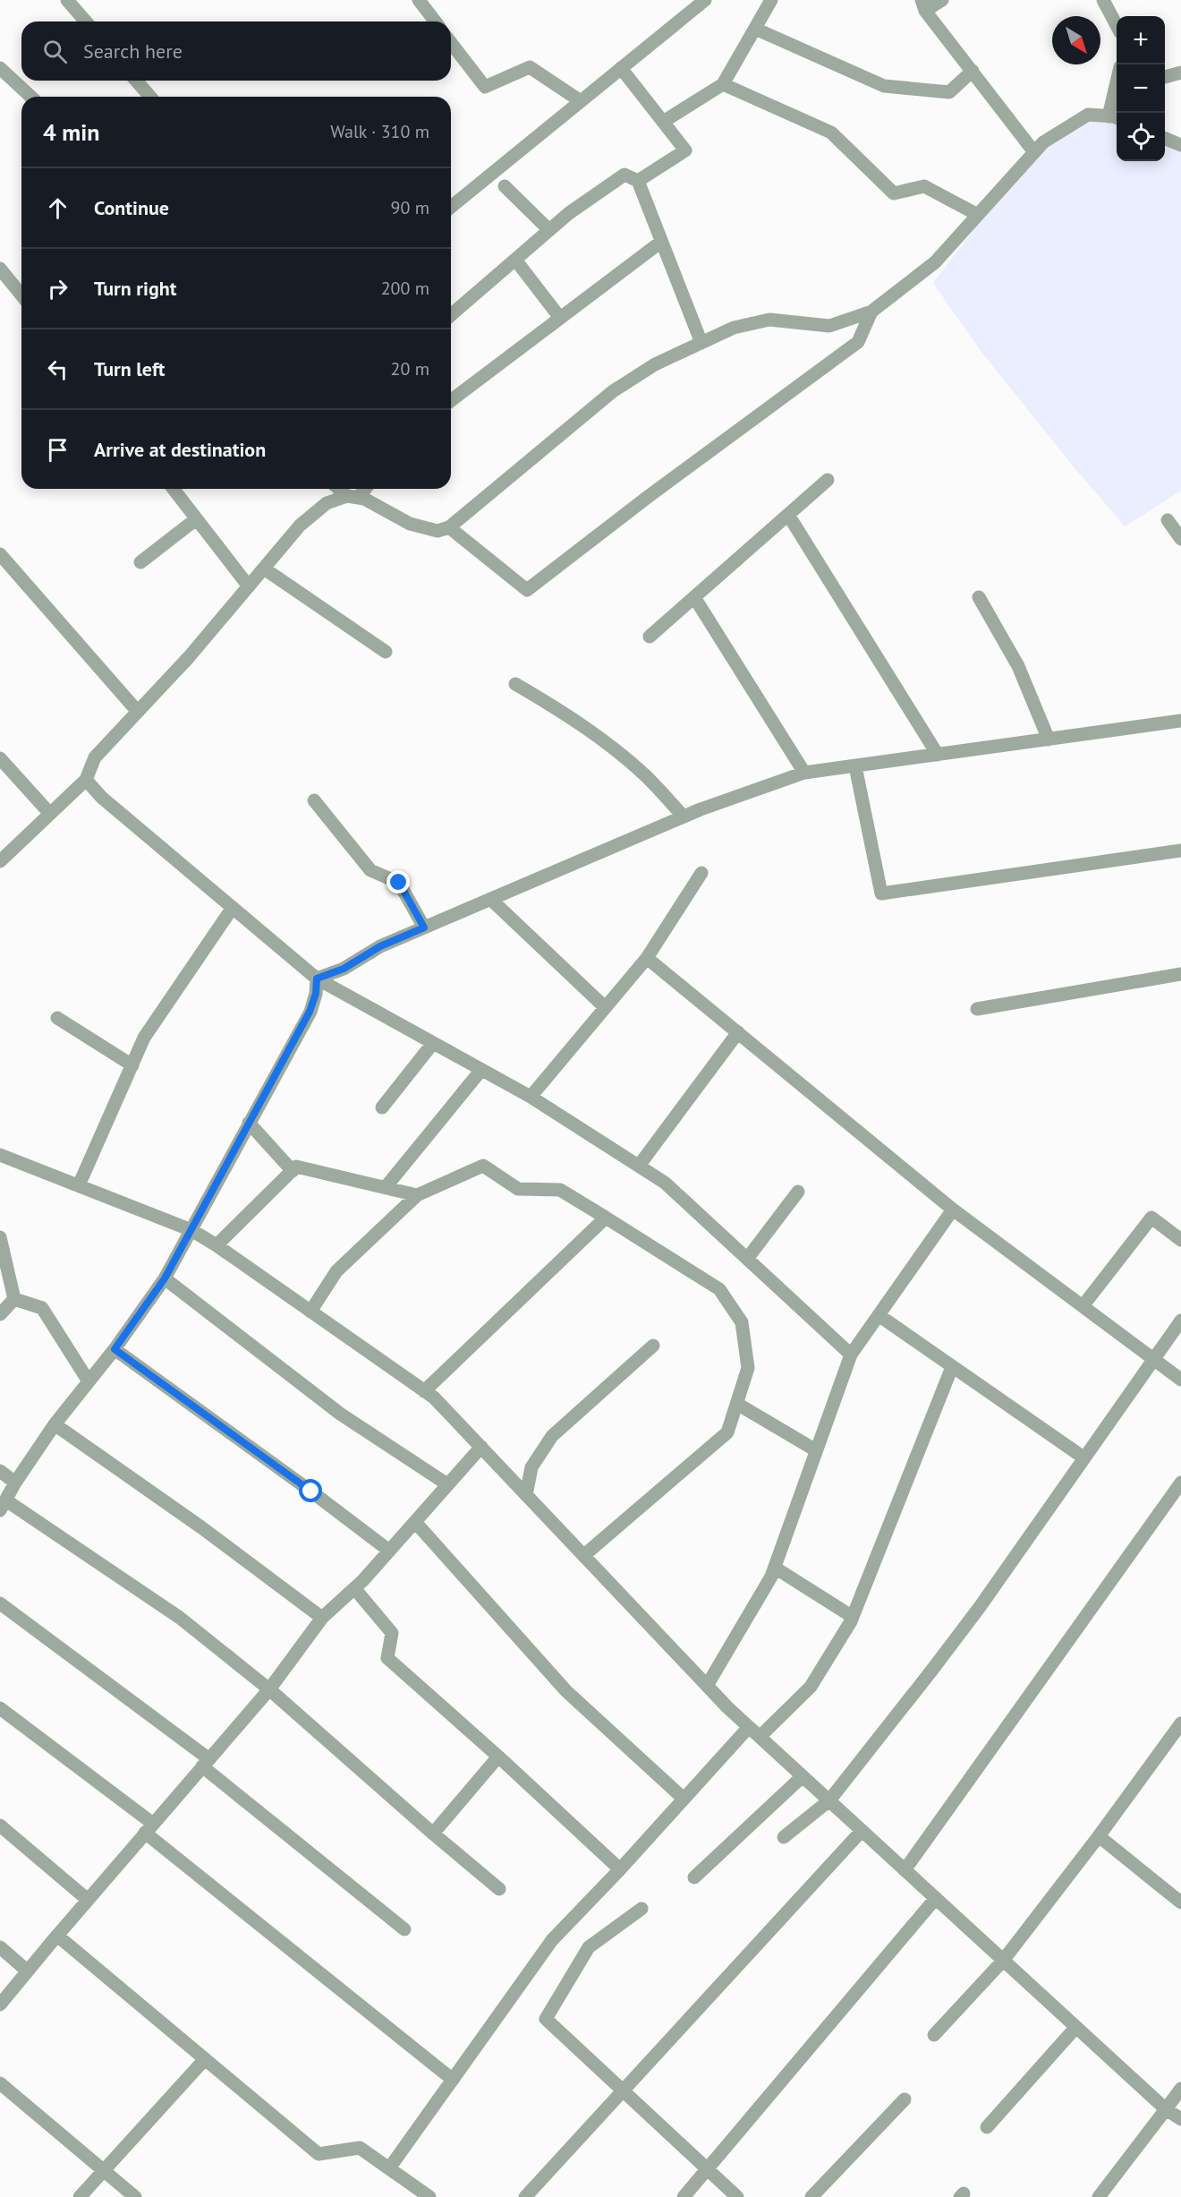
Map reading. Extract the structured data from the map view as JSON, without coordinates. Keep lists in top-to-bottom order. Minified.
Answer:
{"north":"bottom right","page":{"map_buttons":["+","−"],"search":"Search here","heading":["4 min","Walk · 310 m"],"list":[["Continue","90 m"],["Turn right","200 m"],["Turn left","20 m"],"Arrive at destination"]}}
